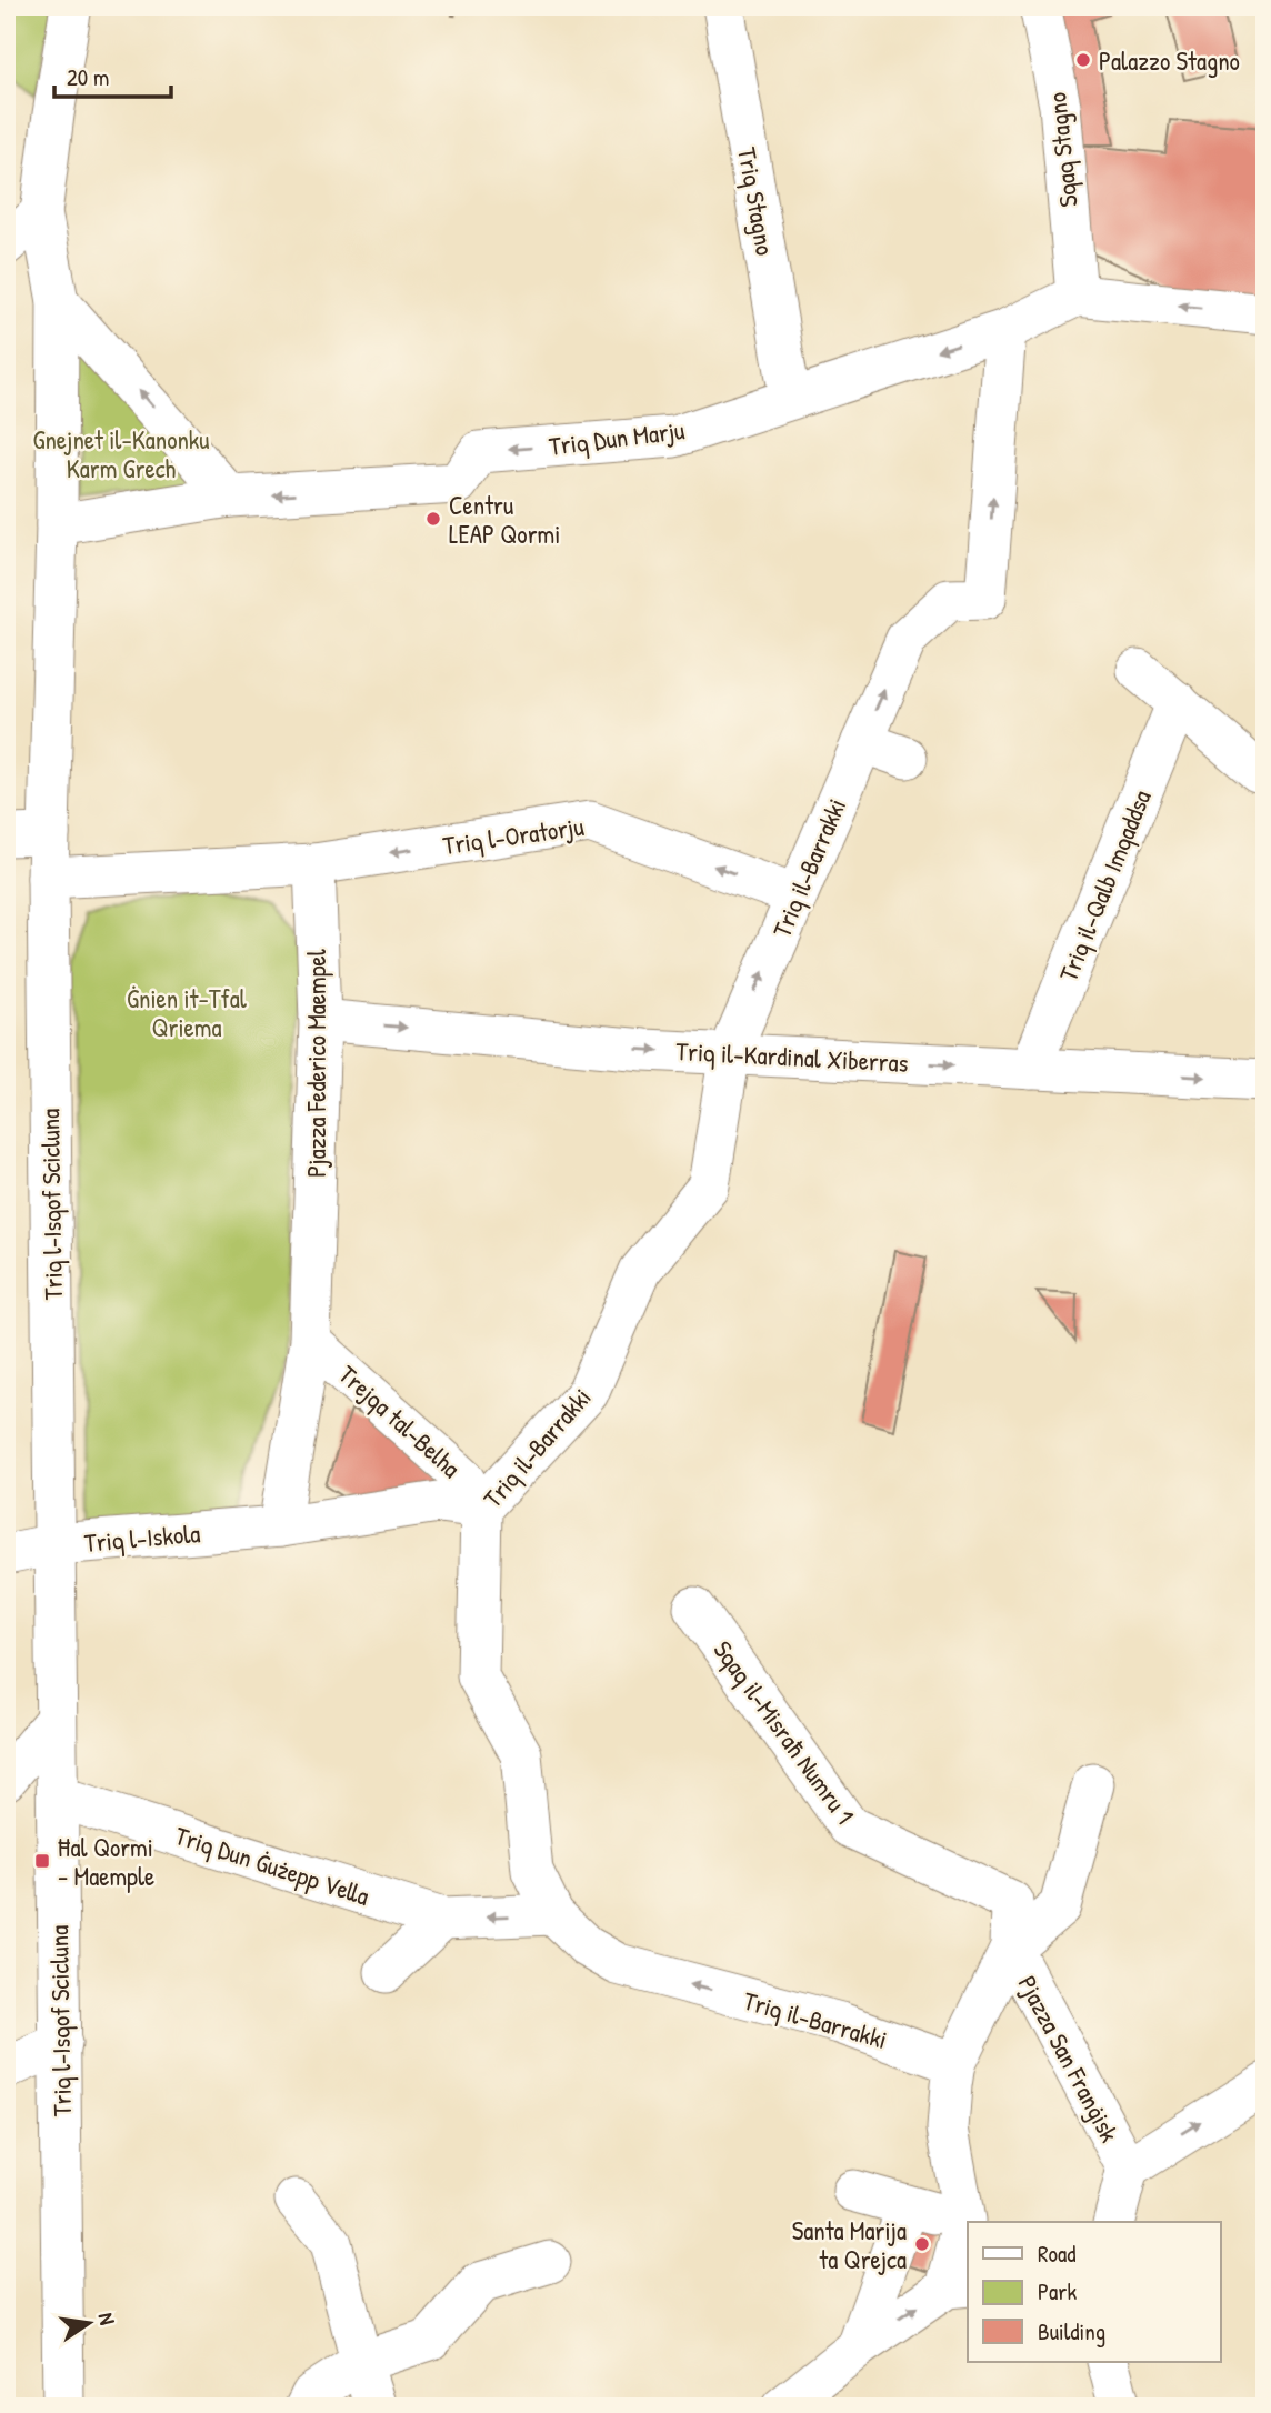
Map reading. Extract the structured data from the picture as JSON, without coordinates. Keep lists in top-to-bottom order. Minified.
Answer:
{"streets":{"street":["Sqaq Stagno","Triq Stagno","Triq Dun Marju","Triq l-Oratorju","Triq il-Barrakki","Triq il-Qalb Imqaddsa","Triq il-Kardinal Xiberras","Pjazza Federico Maempel","Triq l-Isqof Scicluna","Trejqa tal-Belha","Triq l-Iskola","Sqaq il-Misraħ Numru 1","Triq Dun Ġużepp Vella","Pjazza San Franġisk"]},"crossings":[["Sqaq Stagno","Triq Dun Marju"],["Triq Stagno","Triq Dun Marju"],["Triq Dun Marju","Triq il-Barrakki"],["Triq Dun Marju","Triq l-Isqof Scicluna"],["Triq l-Oratorju","Triq il-Barrakki"],["Triq l-Oratorju","Pjazza Federico Maempel"],["Triq il-Barrakki","Triq il-Kardinal Xiberras"],["Triq il-Barrakki","Trejqa tal-Belha"],["Triq il-Barrakki","Triq l-Iskola"],["Triq il-Barrakki","Triq Dun Ġużepp Vella"],["Triq il-Qalb Imqaddsa","Triq il-Kardinal Xiberras"],["Triq il-Kardinal Xiberras","Pjazza Federico Maempel"],["Pjazza Federico Maempel","Trejqa tal-Belha"],["Pjazza Federico Maempel","Triq l-Iskola"],["Triq l-Isqof Scicluna","Triq l-Iskola"],["Triq l-Isqof Scicluna","Triq Dun Ġużepp Vella"],["Trejqa tal-Belha","Triq l-Iskola"],["Sqaq il-Misraħ Numru 1","Pjazza San Franġisk"]],"one_way":["Triq Dun Marju","Triq l-Oratorju","Triq il-Kardinal Xiberras"],"parks":["Gnejnet il-Kanonku Karm Grech","Ġnien it-Tfal Qriema"],"places":{"other":["Palazzo Stagno","Centru LEAP Qormi","Santa Marija ta Qrejca"],"transit":["Ħal Qormi - Maemple"]},"legend":["Road","Park","Building"],"scale_bar":"20 m","north":"right"}
